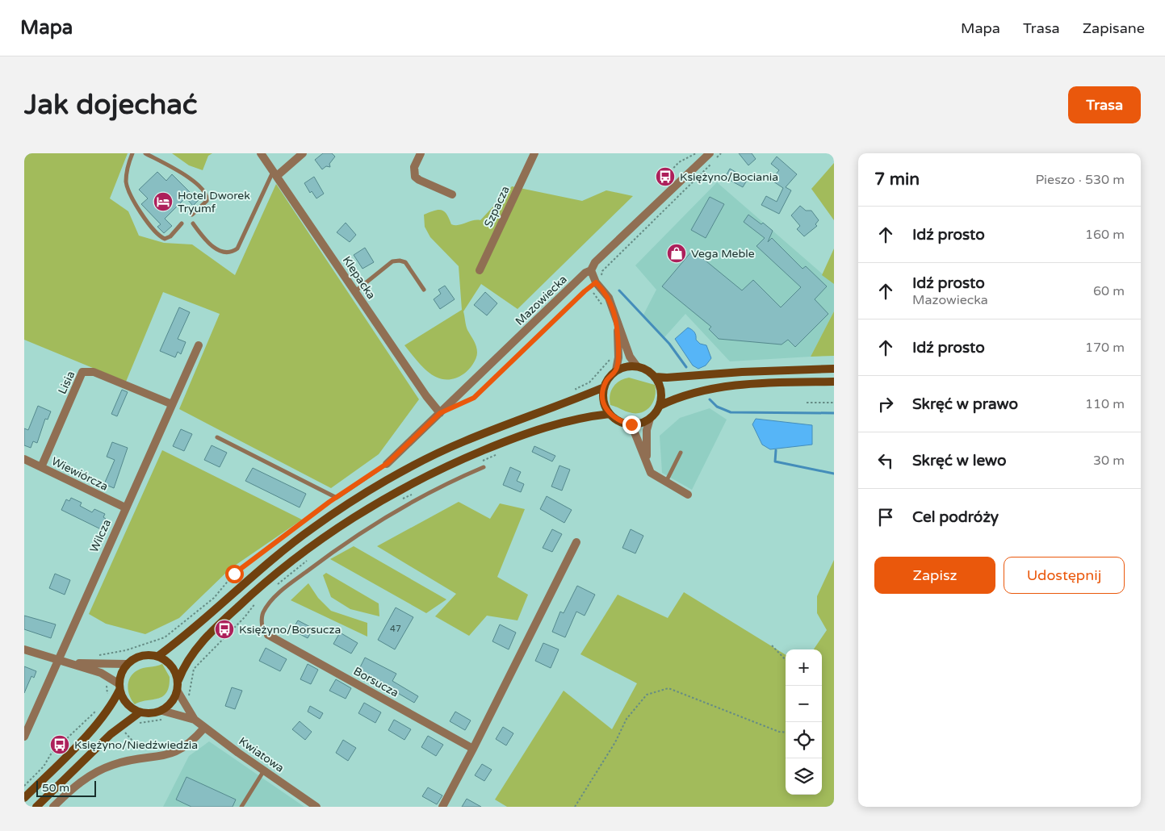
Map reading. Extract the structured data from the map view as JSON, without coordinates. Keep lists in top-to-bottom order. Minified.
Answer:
{"streets":{"street":["Szpacza","Klepacka","Mazowiecka","Lisia","Wiewiórcza","Wilcza","Borsucza","Kwiatowa"]},"crossings":[["Klepacka","Mazowiecka"],["Lisia","Wiewiórcza"],["Lisia","Wilcza"],["Wiewiórcza","Wilcza"]],"places":{"bus stop":["Księżyno/Bociania","Księżyno/Borsucza","Księżyno/Niedźwiedzia"],"hotel":["Hotel Dworek Tryumf"],"shop":["Vega Meble"]},"house_numbers":["47"],"scale_bar":"50 m","page":{"header":"Mapa","nav":["Mapa","Trasa","Zapisane"],"buttons":["Trasa",["Zapisz","Udostępnij"]],"title":"Jak dojechać","heading":["7 min","Pieszo · 530 m"],"list":[["Idź prosto","160 m"],["Idź prosto","Mazowiecka","60 m"],["Idź prosto","170 m"],["Skręć w prawo","110 m"],["Skręć w lewo","30 m"],"Cel podróży"],"map_buttons":["+","−"],"scale":"50 m"}}
